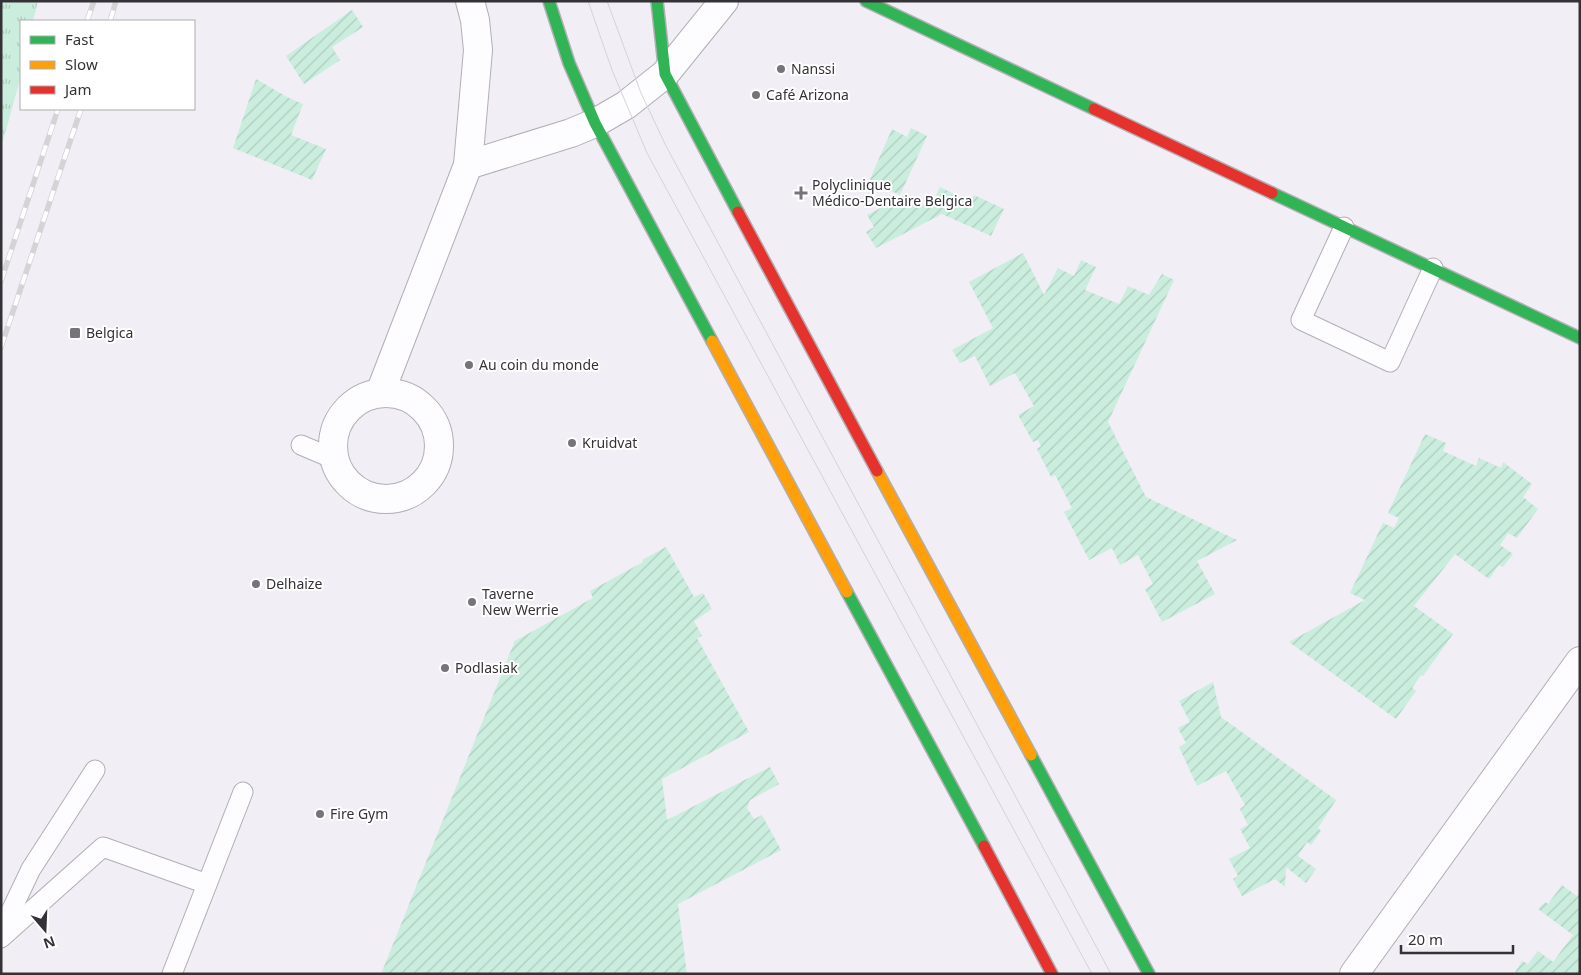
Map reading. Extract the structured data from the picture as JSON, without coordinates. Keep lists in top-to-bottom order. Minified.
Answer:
{"places":{"other":["Nanssi","Café Arizona","Au coin du monde","Kruidvat","Delhaize","Taverne New Werrie","Podlasiak","Fire Gym"],"health":["Polyclinique Médico-Dentaire Belgica"],"transit":["Belgica"]},"legend":["Fast","Slow","Jam"],"scale_bar":"20 m","north":"bottom"}
